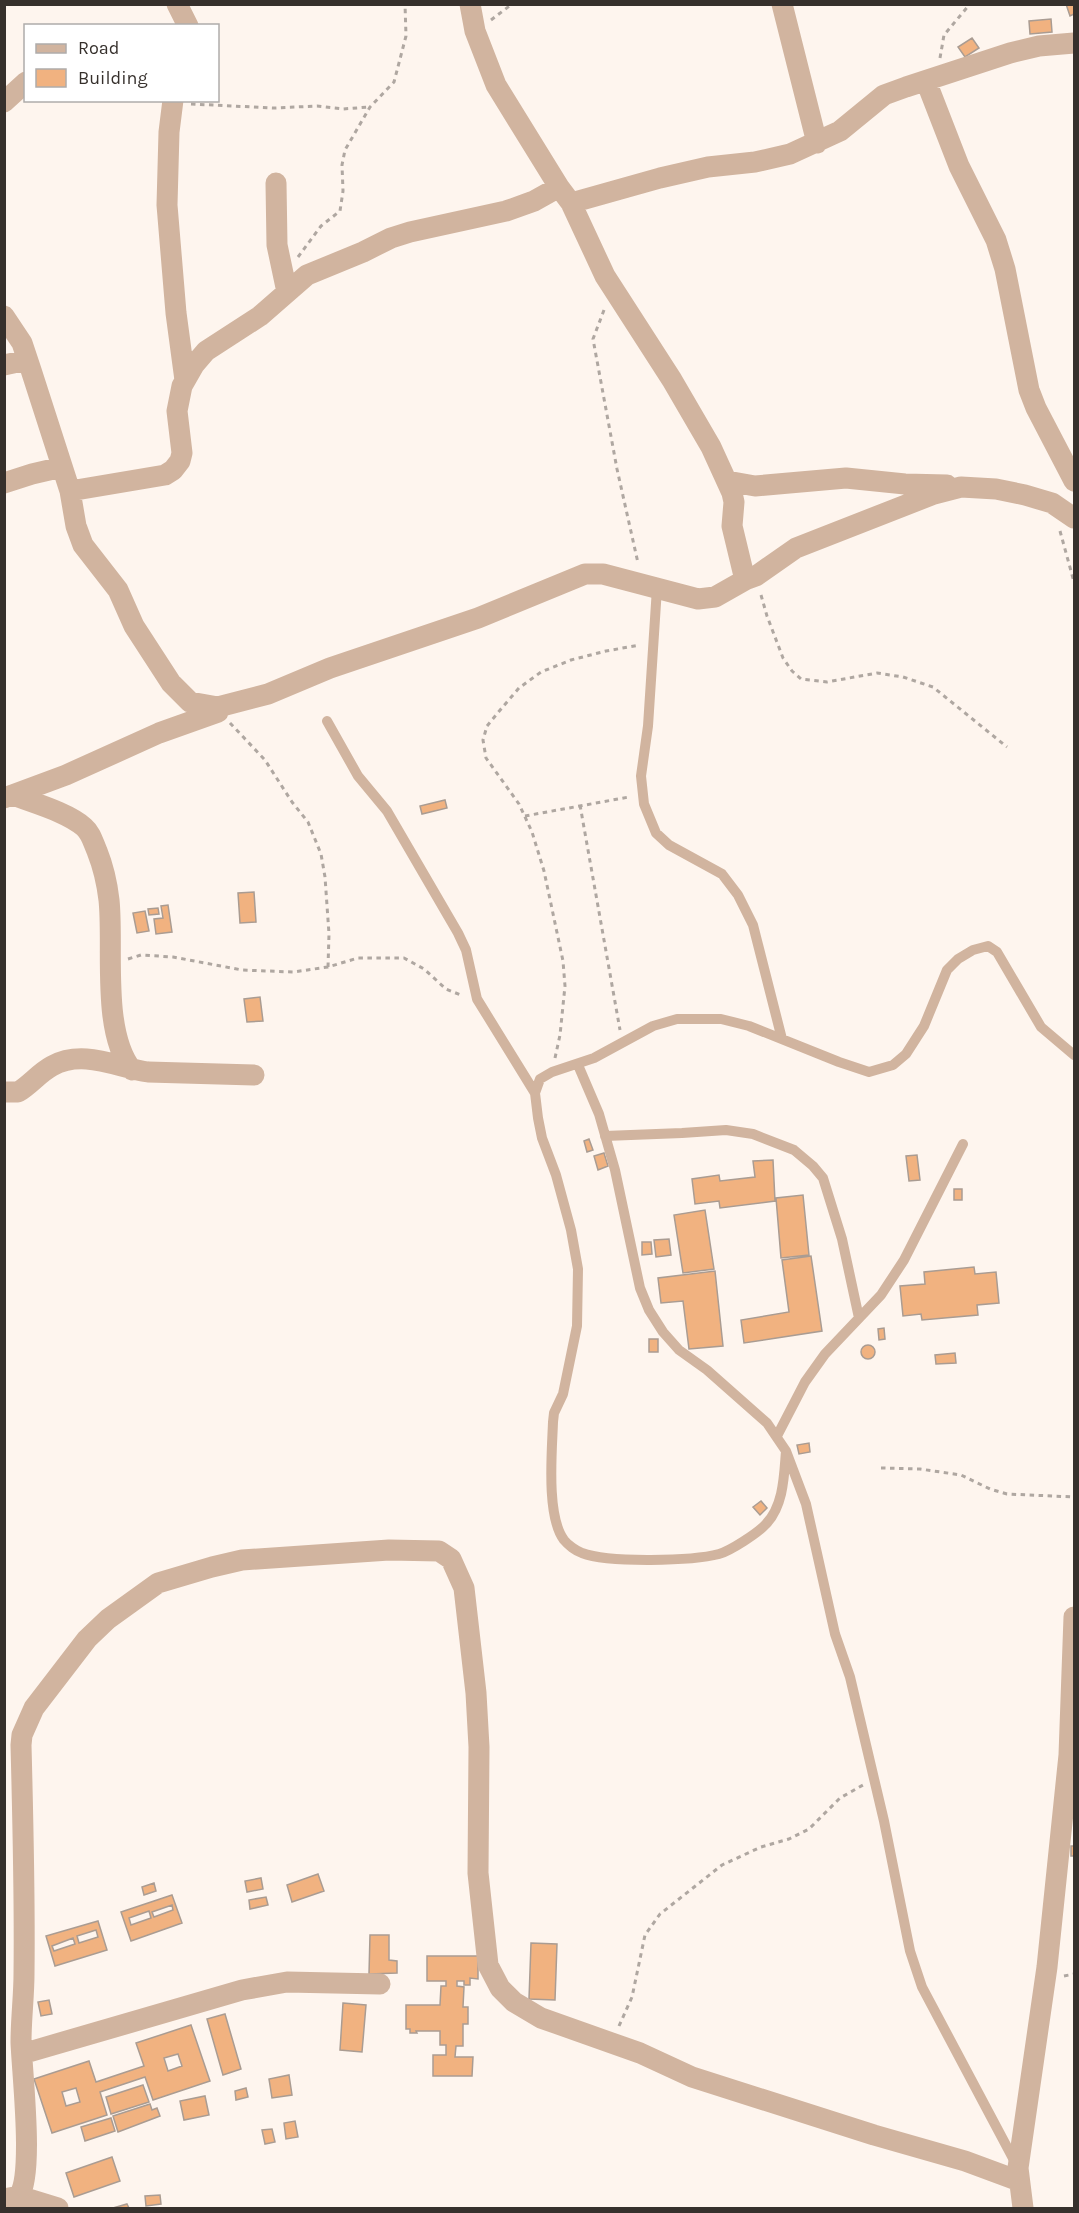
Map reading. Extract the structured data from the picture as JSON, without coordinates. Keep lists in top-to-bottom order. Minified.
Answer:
{"legend":["Road","Building"]}
